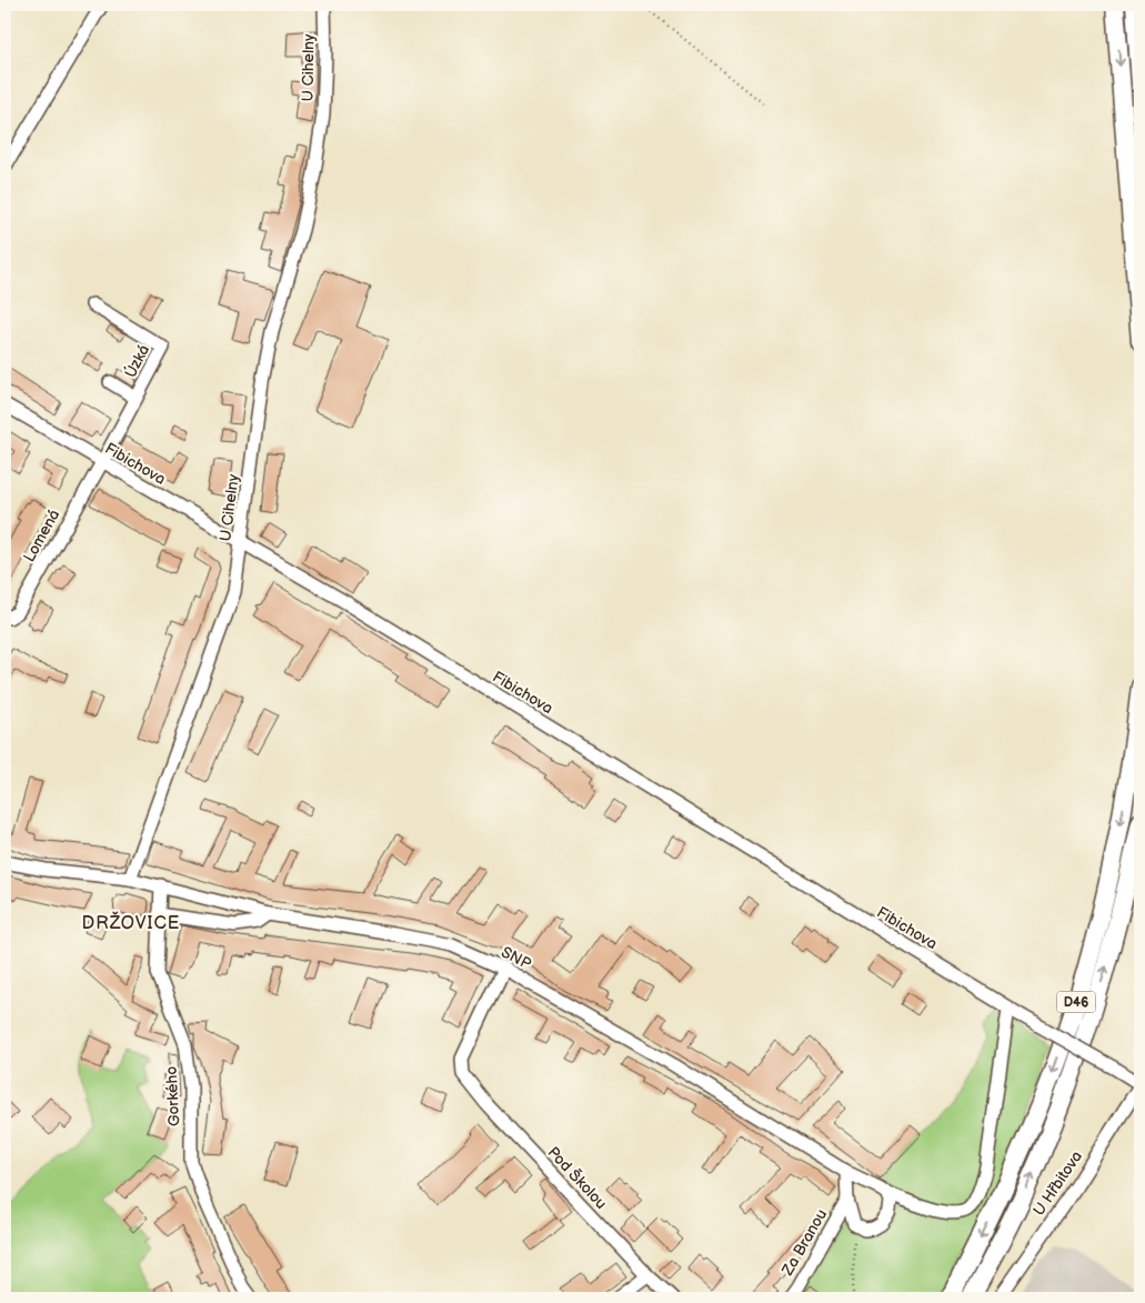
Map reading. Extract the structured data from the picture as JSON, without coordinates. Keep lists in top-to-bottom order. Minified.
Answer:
{"streets":{"highway":["D46"],"street":["U Cihelny","Úzká","Fibichova","Lomená","SNP","Gorkého","Pod Školou","U Hřbitova","Za Branou"]},"crossings":[["U Cihelny","Fibichova"],["U Cihelny","SNP"],["Úzká","Fibichova"],["Úzká","Lomená"],["Fibichova","Lomená"],["Fibichova","SNP"],["Fibichova","U Hřbitova"],["SNP","Gorkého"],["SNP","Pod Školou"]],"districts":["DRŽOVICE"]}
